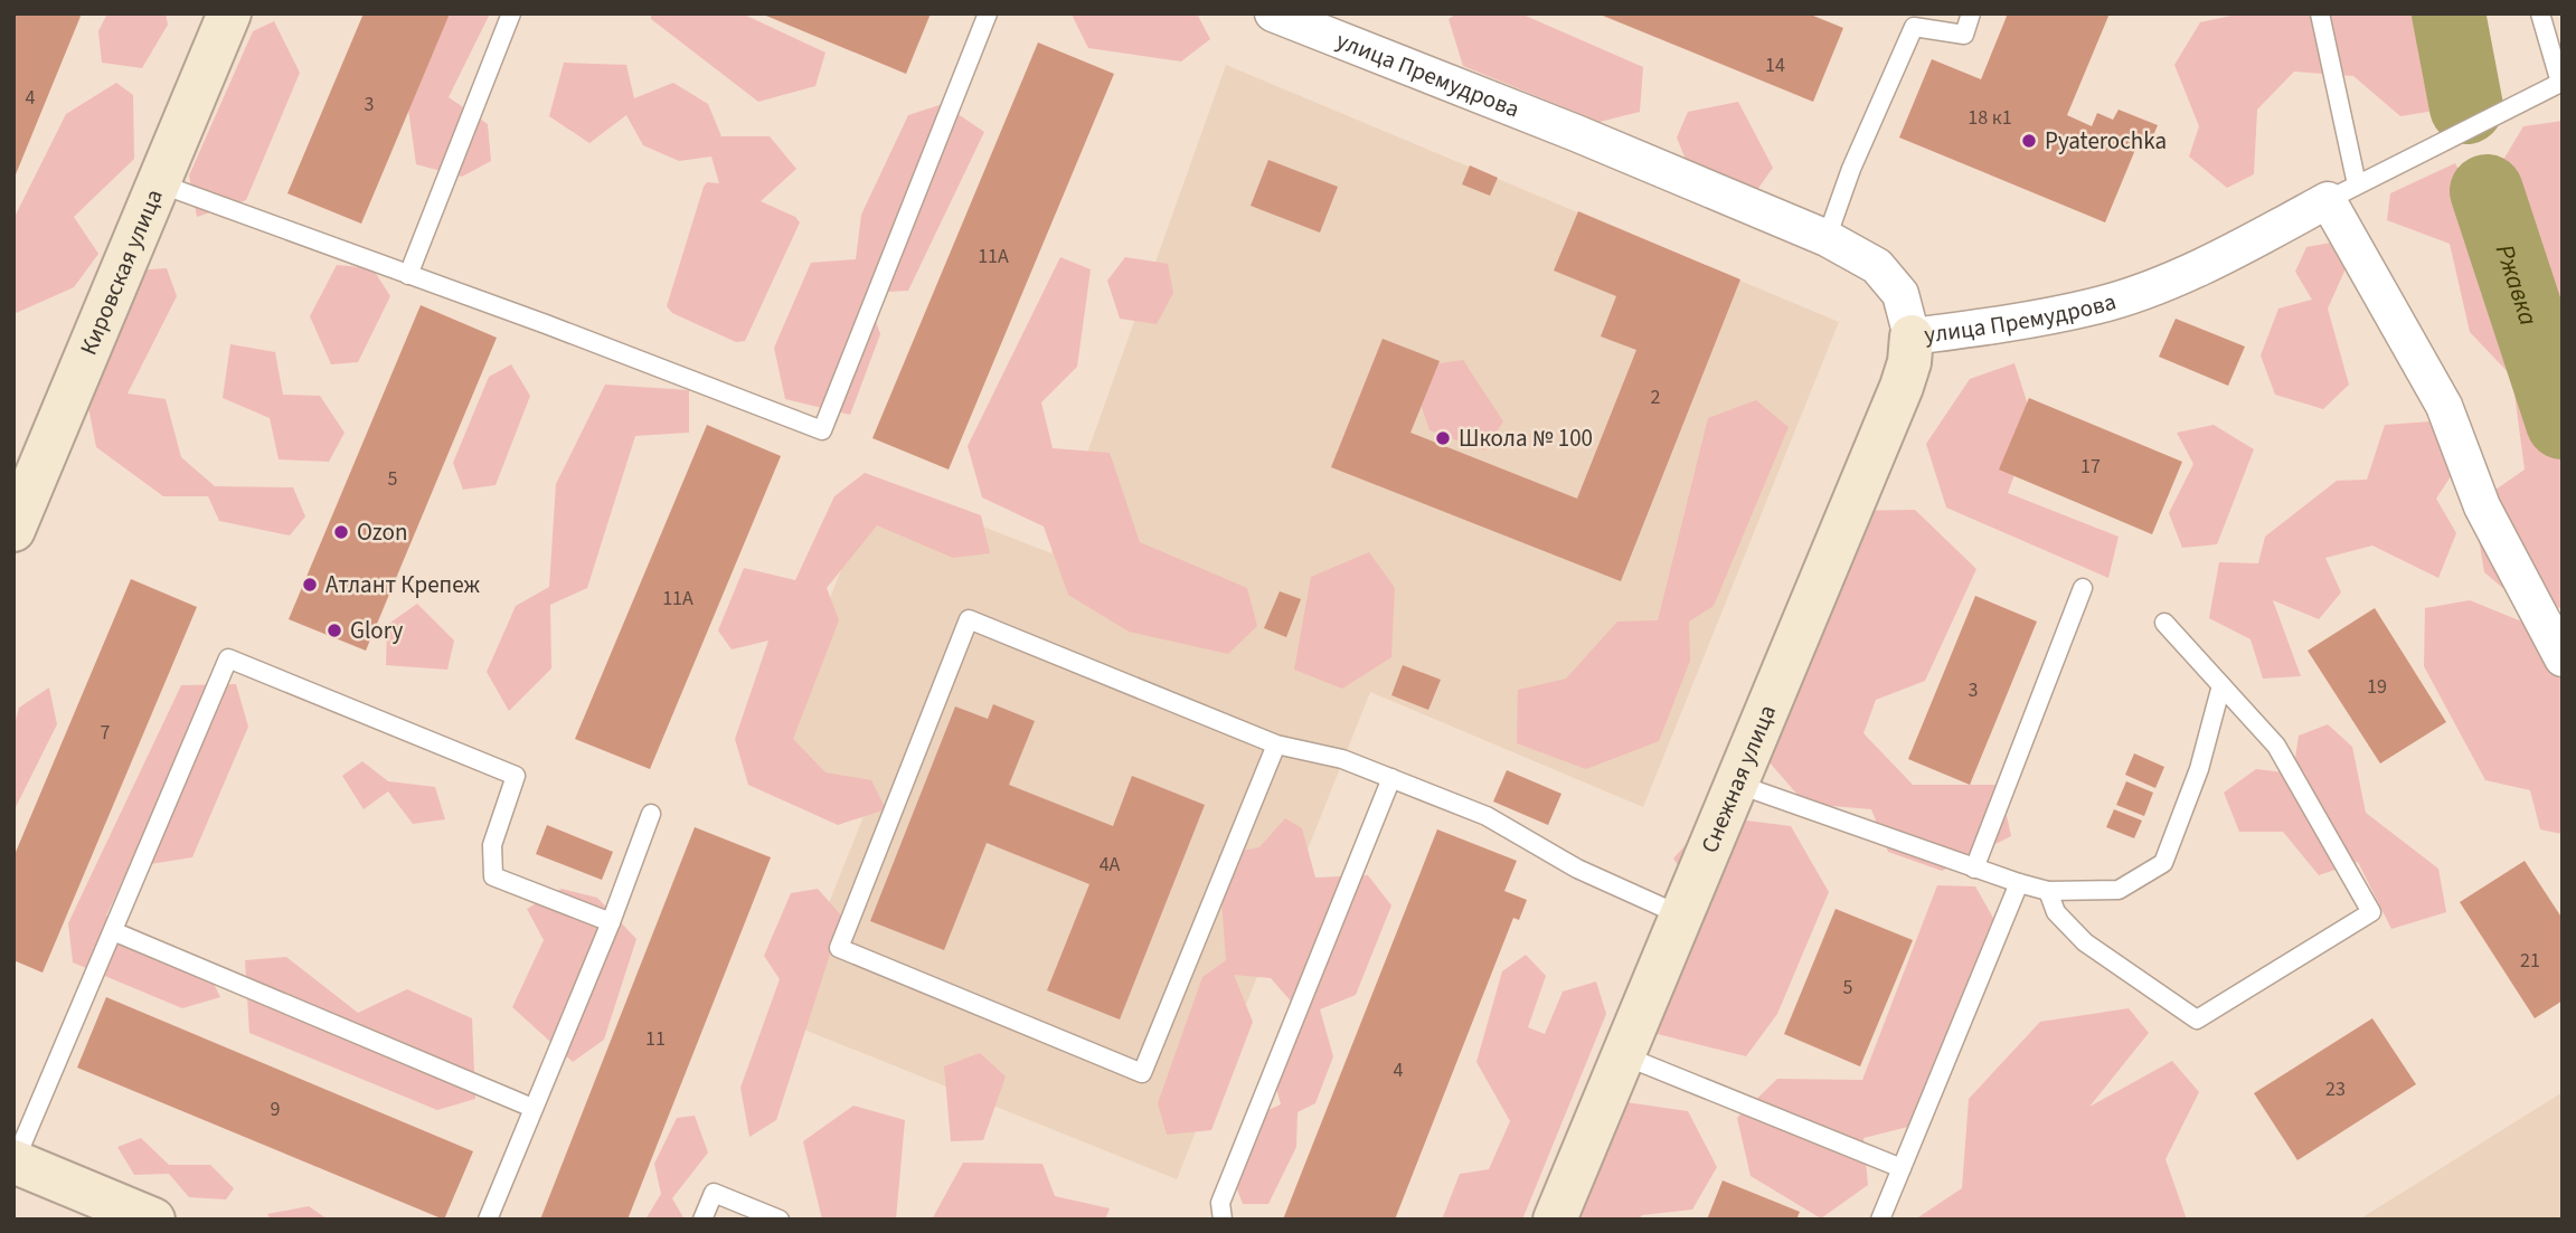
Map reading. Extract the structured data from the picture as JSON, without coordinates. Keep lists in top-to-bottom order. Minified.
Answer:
{"streets":{"street":["улица Премудрова","Кировская улица","Снежная улица"]},"crossings":[["улица Премудрова","Снежная улица"]],"water":["Ржавка"],"places":["Pyaterochka","Школа № 100","Ozon","Атлант Крепеж","Glory"],"house_numbers":["14","4","3","18 к1","11А","2","17","5","11А","19","3","7","4А","21","5","11","4","23","9"]}
